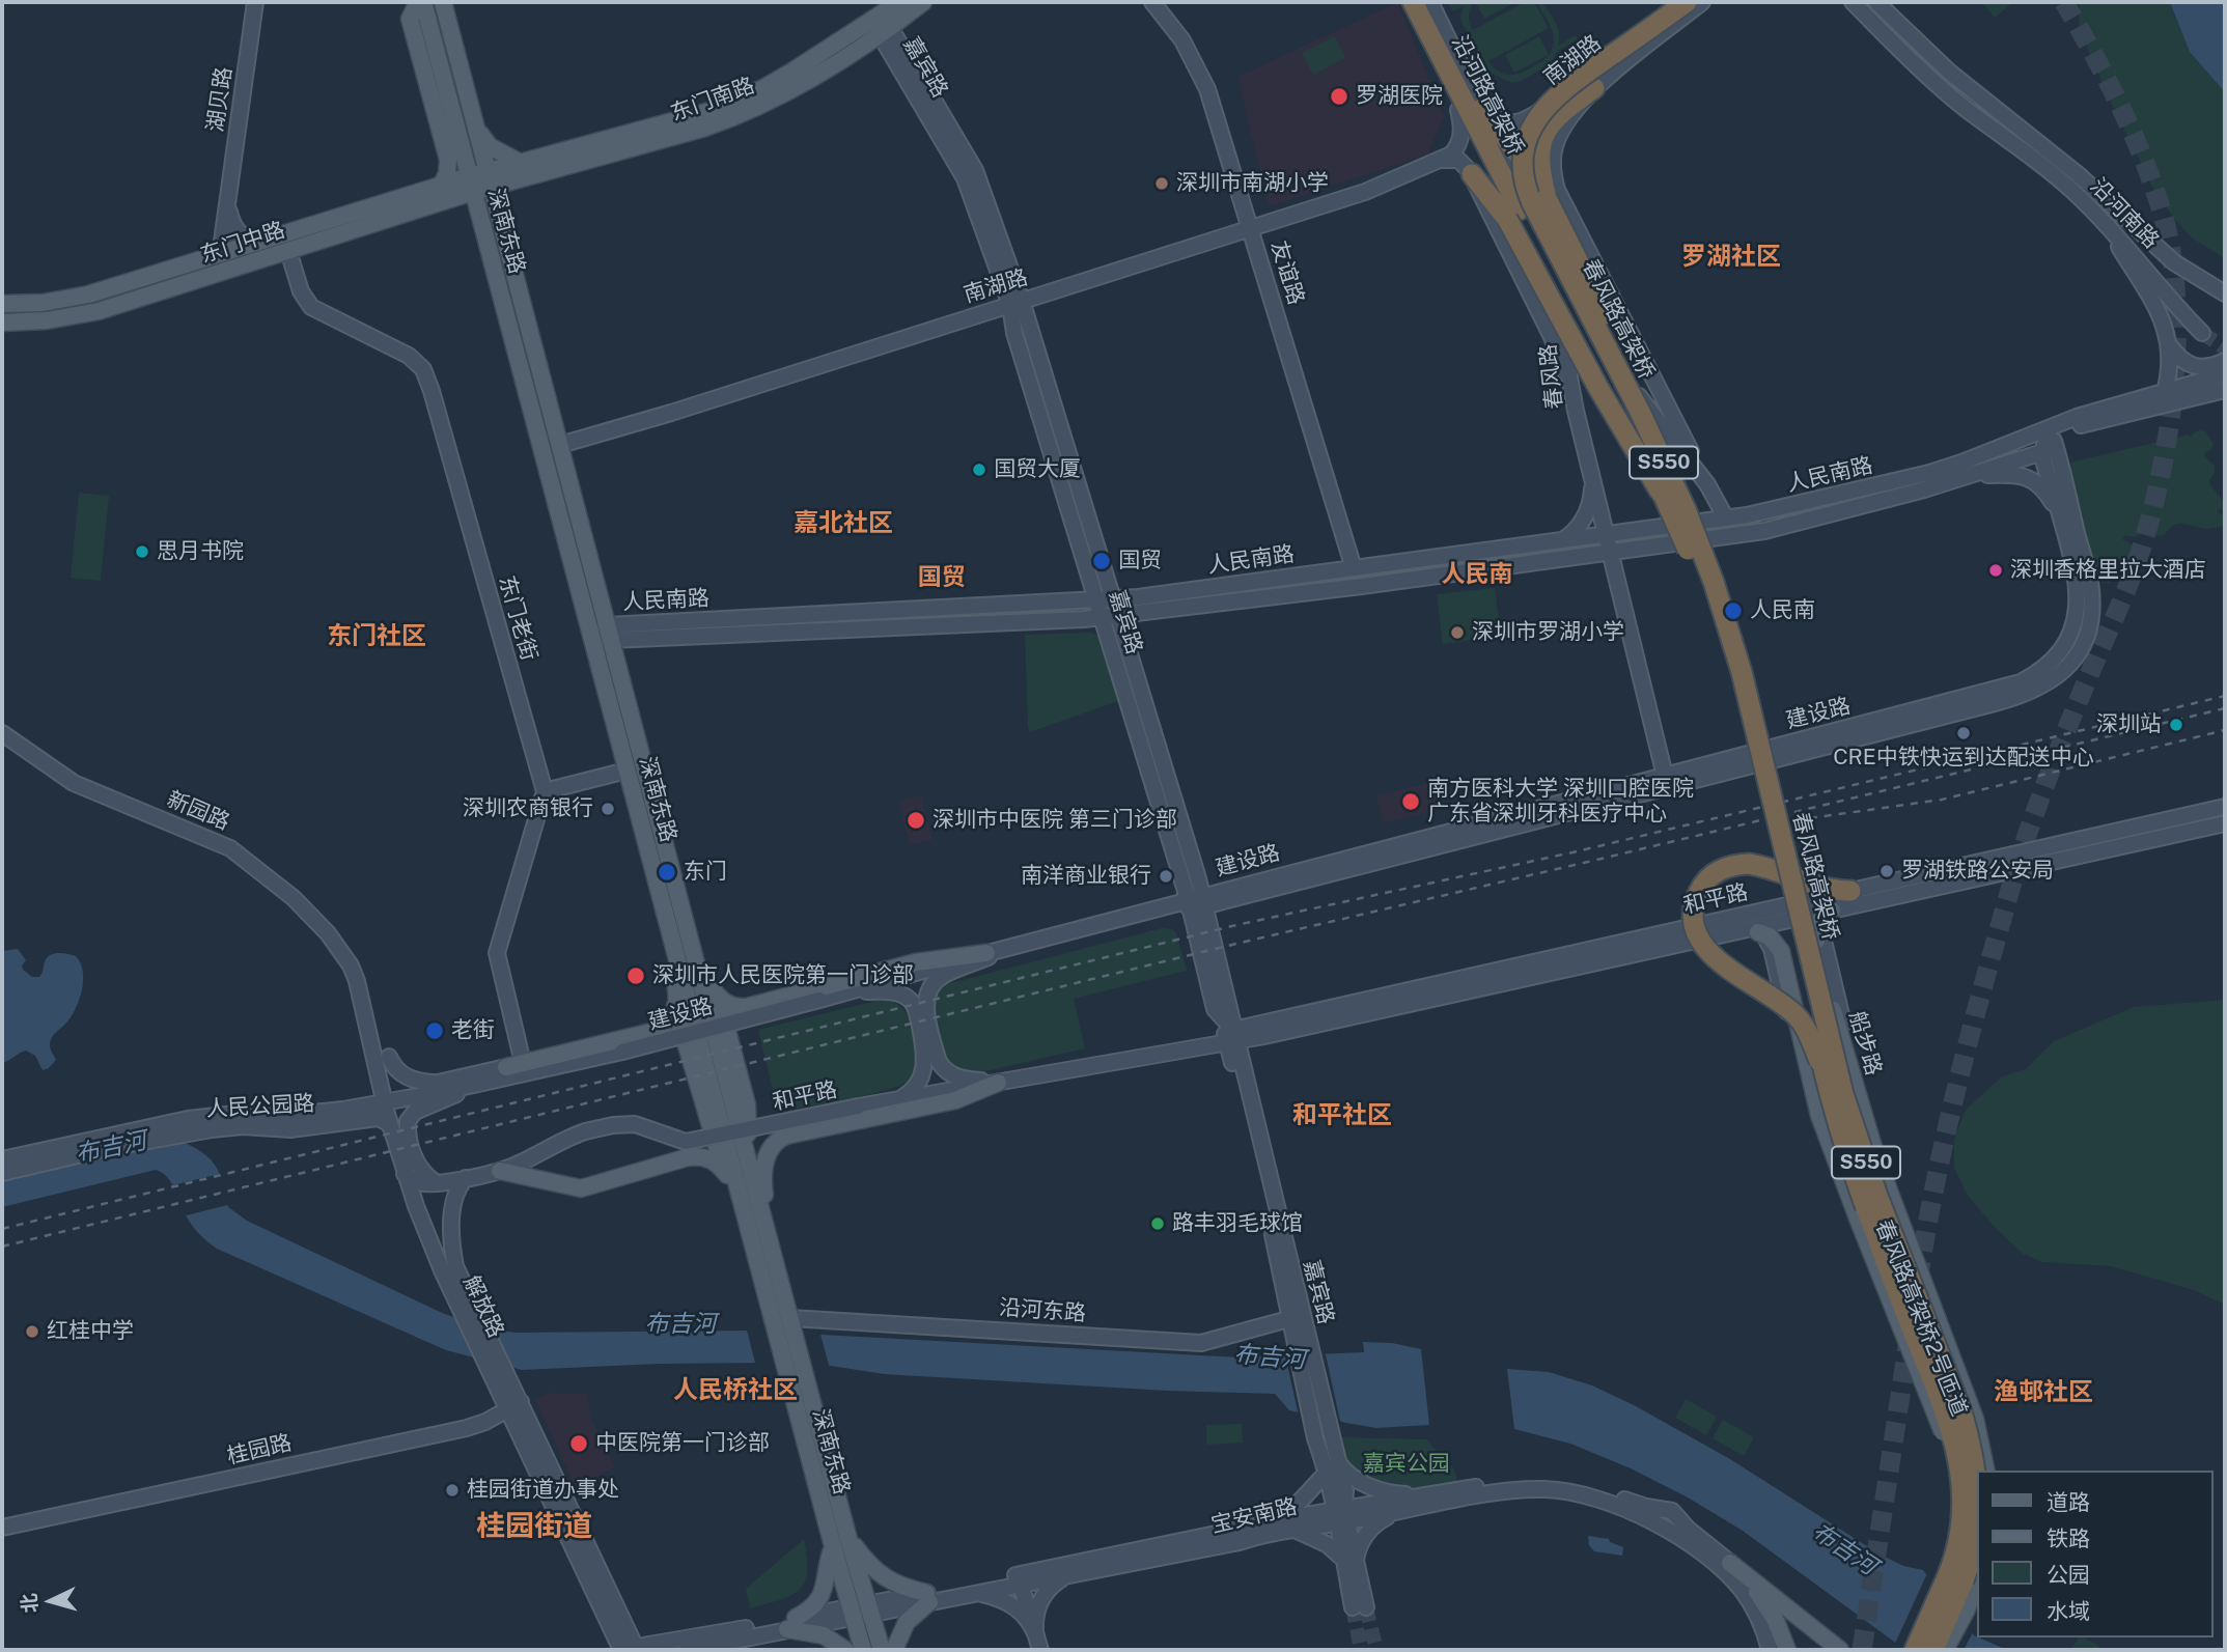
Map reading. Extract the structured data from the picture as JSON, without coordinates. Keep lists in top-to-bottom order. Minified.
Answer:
{"streets":{"highway":["沿河路高架桥","春风路高架桥","S550"],"main road":["南湖路","嘉宾路","湖贝路","东门南路","沿河南路","深南东路","东门中路","友谊路","春风路","人民南路","东门老街","建设路","新园路","和平路","船步路","人民公园路","解放路","沿河东路","春风路高架桥2号匝道","桂园路","宝安南路"]},"crossings":[["南湖路","嘉宾路"],["南湖路","沿河路高架桥"],["南湖路","深南东路"],["南湖路","友谊路"],["南湖路","春风路"],["嘉宾路","东门南路"],["嘉宾路","人民南路"],["嘉宾路","建设路"],["嘉宾路","和平路"],["嘉宾路","沿河东路"],["嘉宾路","宝安南路"],["沿河路高架桥","春风路高架桥"],["湖贝路","东门中路"],["东门南路","深南东路"],["东门南路","东门中路"],["深南东路","东门中路"],["深南东路","人民南路"],["深南东路","沿河东路"],["深南东路","宝安南路"],["东门中路","东门老街"],["友谊路","人民南路"],["春风路高架桥","S550"],["春风路高架桥","春风路高架桥2号匝道"],["春风路","人民南路"],["春风路","建设路"],["人民南路","建设路"],["建设路","人民公园路"],["建设路","解放路"],["新园路","解放路"],["和平路","船步路"],["和平路","解放路"],["人民公园路","解放路"],["解放路","桂园路"],["解放路","宝安南路"]],"districts":["罗湖社区","嘉北社区","人民南","国贸","东门社区","和平社区","人民桥社区","渔邨社区","桂园街道"],"water":["布吉河"],"parks":["嘉宾公园"],"places":["罗湖医院","深圳市南湖小学","国贸大厦","思月书院","国贸","深圳香格里拉大酒店","人民南","深圳市罗湖小学","深圳站","CRE中铁快运到达配送中心","南方医科大学 深圳口腔医院 广东省深圳牙科医疗中心","深圳农商银行","深圳市中医院 第三门诊部","罗湖铁路公安局","东门","南洋商业银行","深圳市人民医院第一门诊部","老街","路丰羽毛球馆","红桂中学","中医院第一门诊部","桂园街道办事处"],"legend":["道路","铁路","公园","水域"],"north":"left"}
